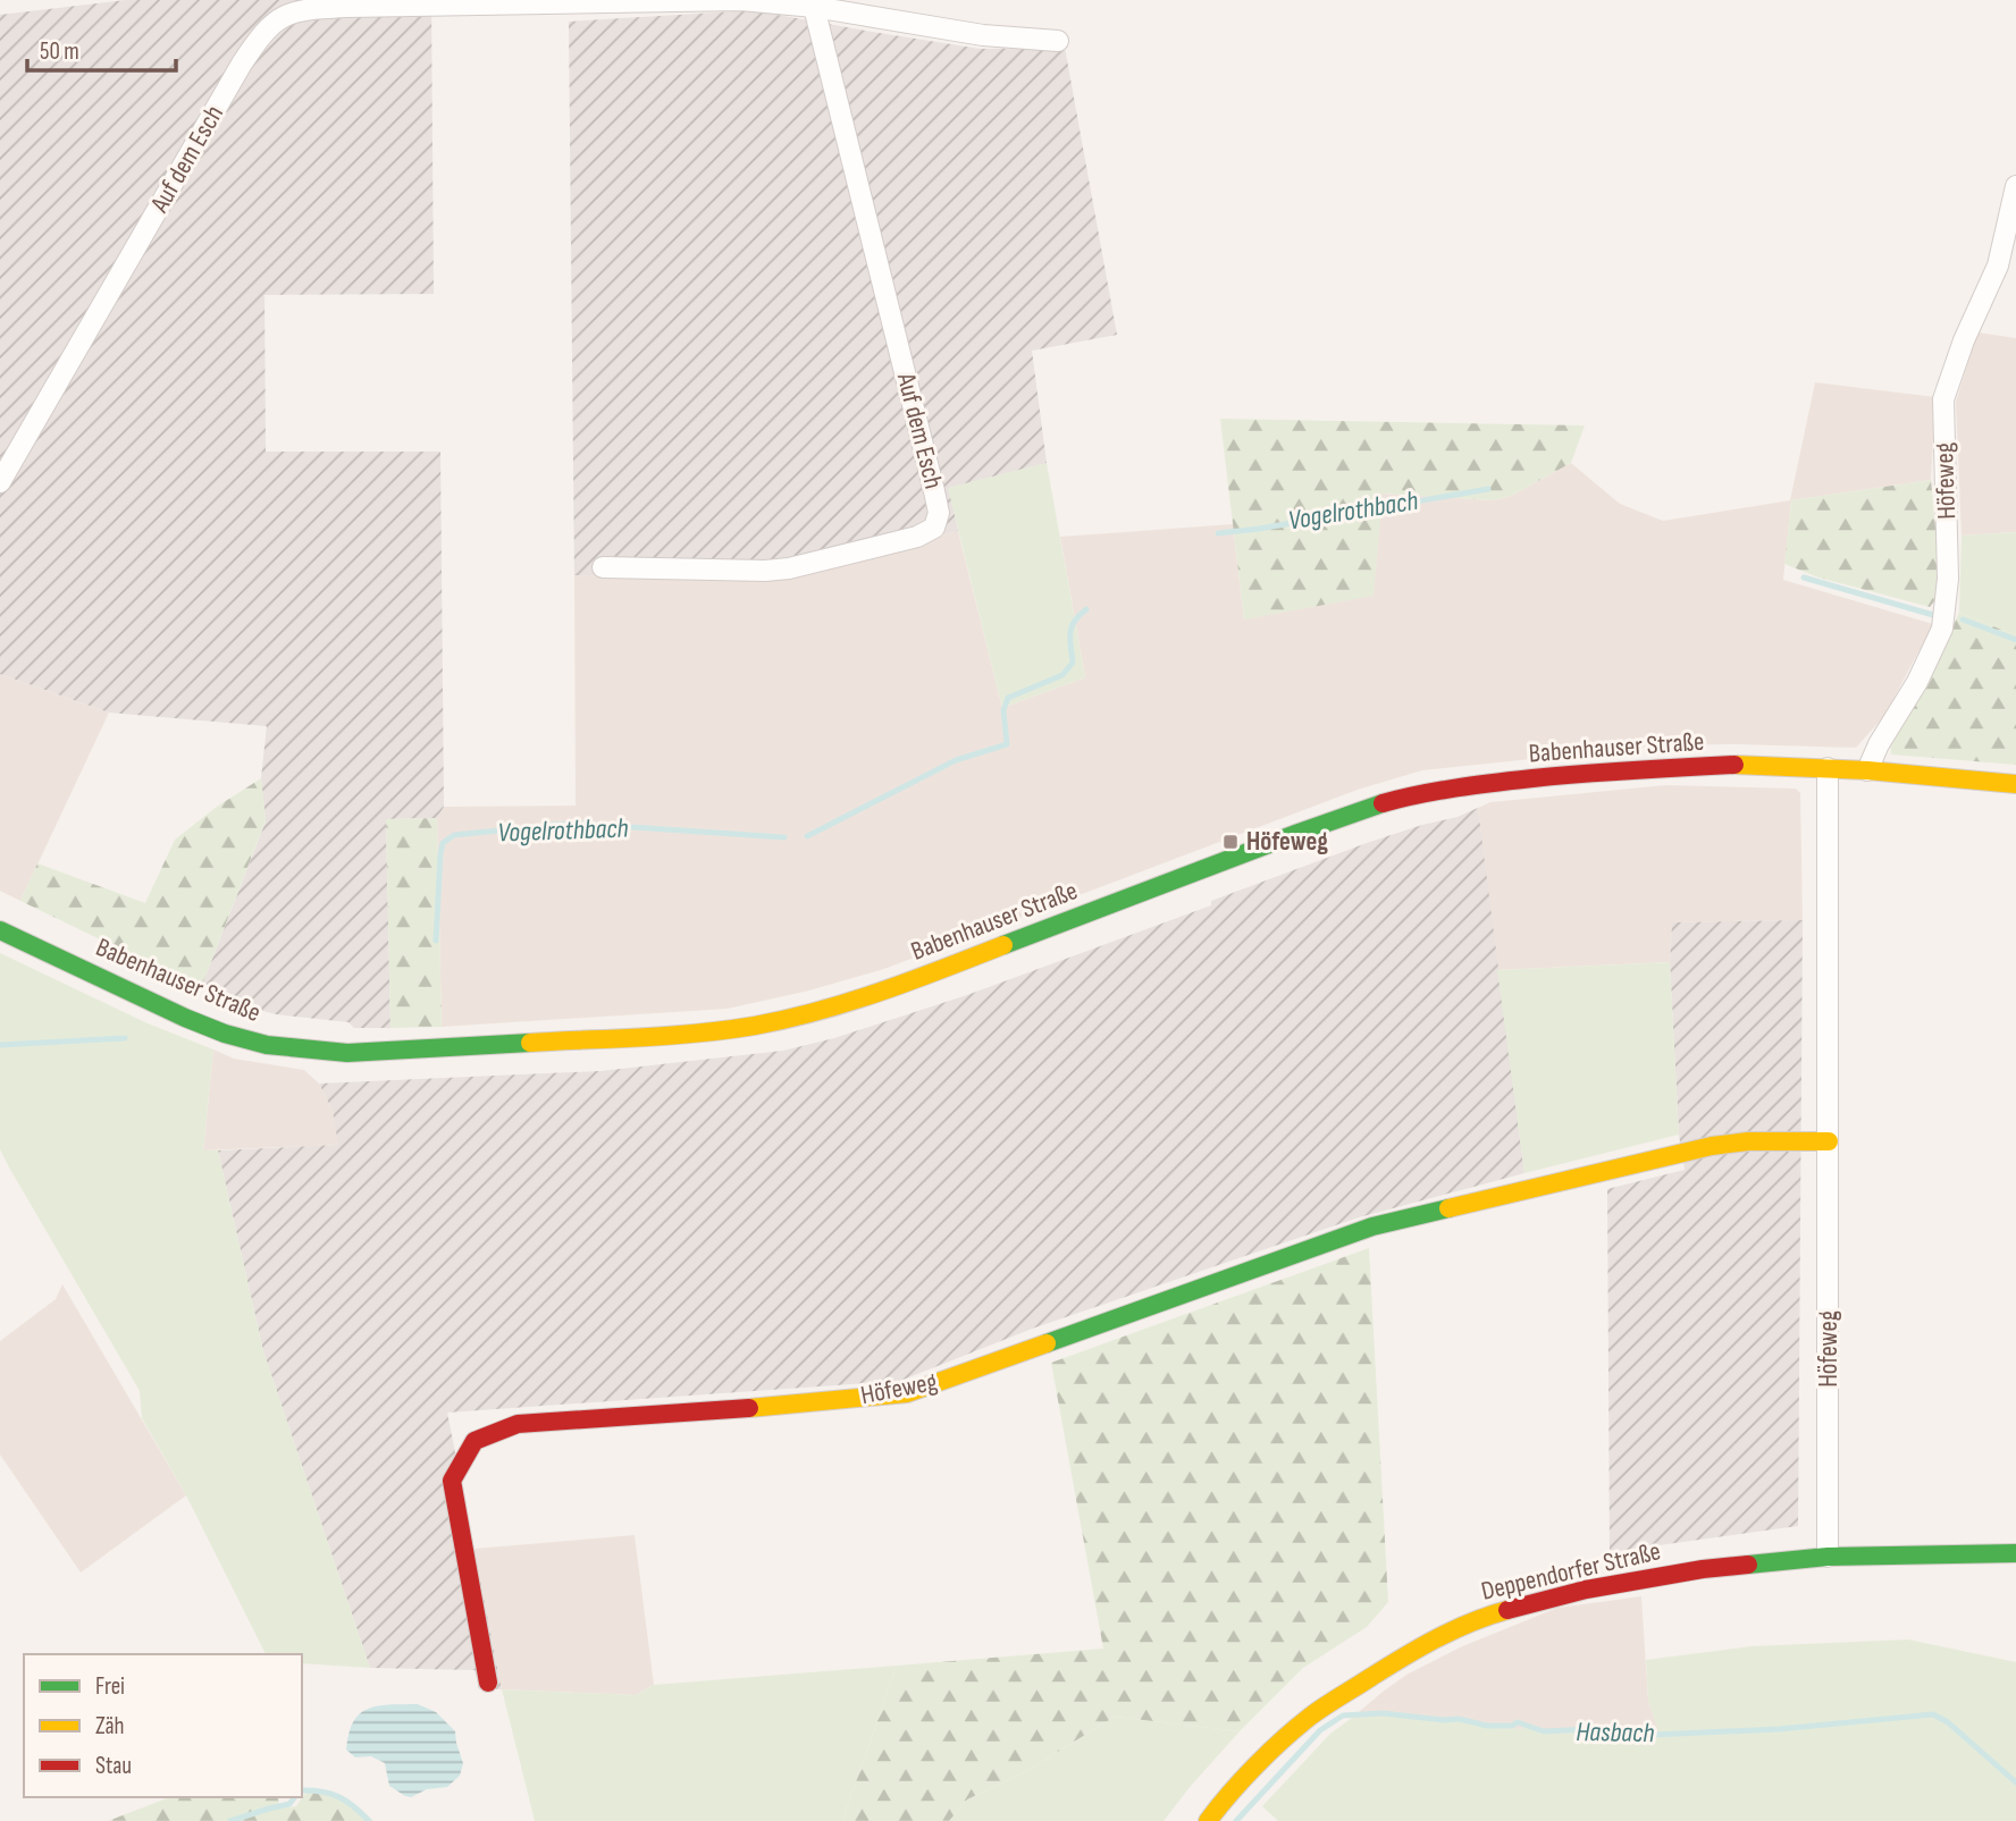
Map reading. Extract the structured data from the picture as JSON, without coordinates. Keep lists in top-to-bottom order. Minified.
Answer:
{"streets":{"street":["Auf dem Esch","Höfeweg","Babenhauser Straße","Deppendorfer Straße"]},"crossings":[["Höfeweg","Babenhauser Straße"],["Höfeweg","Deppendorfer Straße"]],"water":["Vogelrothbach","Hasbach"],"places":{"transit":["Höfeweg"]},"legend":["Frei","Zäh","Stau"],"scale_bar":"50 m"}
